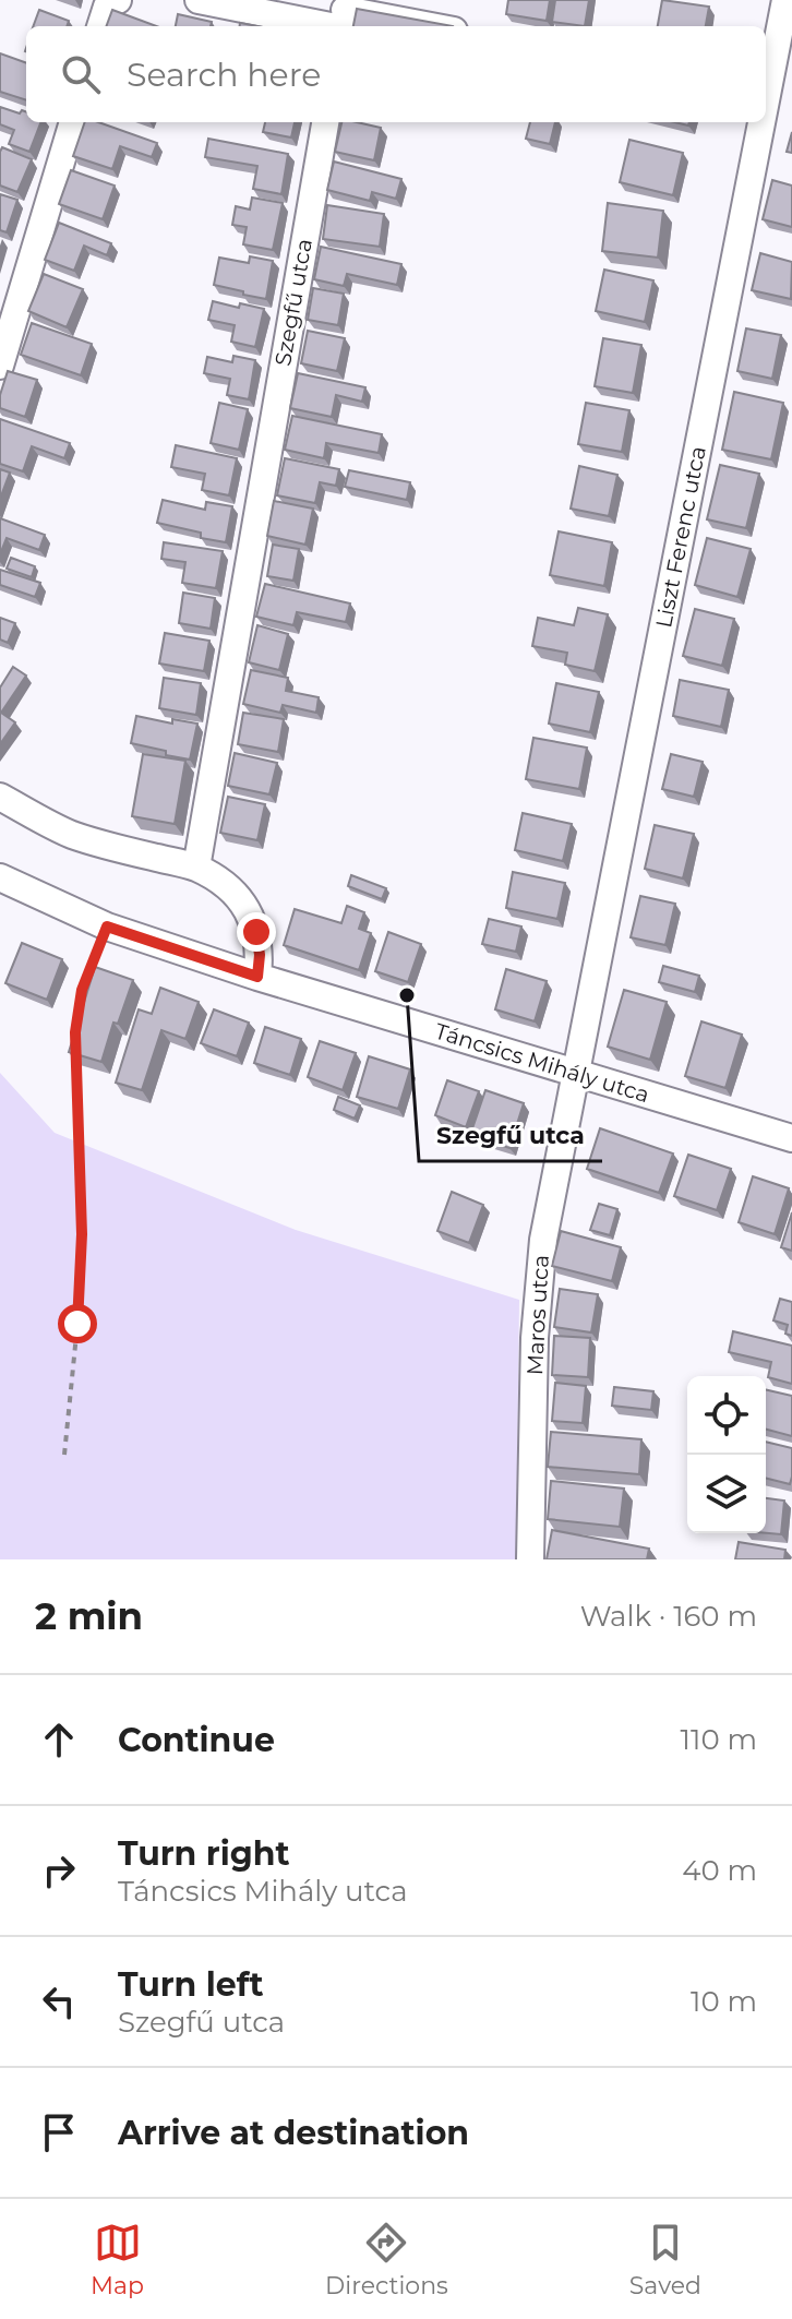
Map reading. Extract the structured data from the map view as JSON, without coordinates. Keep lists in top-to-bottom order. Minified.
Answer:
{"streets":{"street":["Szegfű utca","Liszt Ferenc utca","Táncsics Mihály utca","Maros utca"]},"crossings":[["Liszt Ferenc utca","Táncsics Mihály utca"],["Liszt Ferenc utca","Maros utca"],["Táncsics Mihály utca","Maros utca"]],"places":["Szegfű utca"],"page":{"search":"Search here","heading":["2 min","Walk · 160 m"],"list":[["Continue","110 m"],["Turn right","Táncsics Mihály utca","40 m"],["Turn left","Szegfű utca","10 m"],"Arrive at destination"],"nav":["Map","Directions","Saved"]}}
